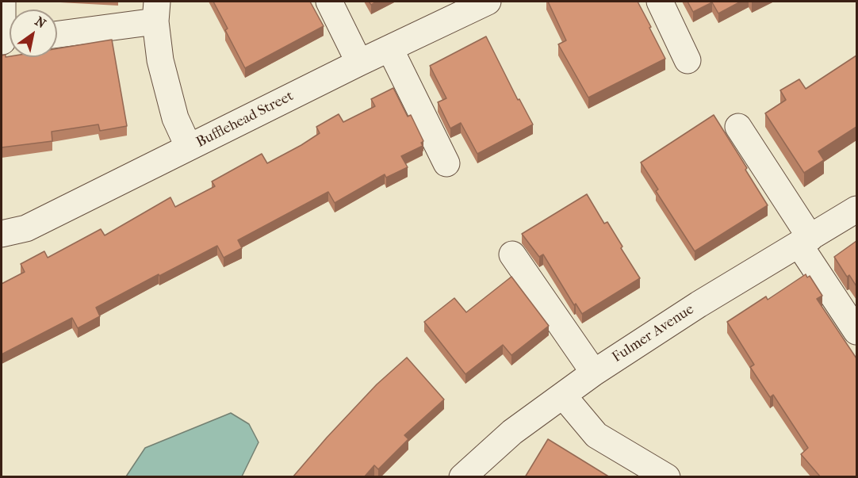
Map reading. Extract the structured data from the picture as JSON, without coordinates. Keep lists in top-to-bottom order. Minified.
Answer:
{"streets":{"street":["Bufflehead Street","Fulmer Avenue"]},"north":"top right"}
